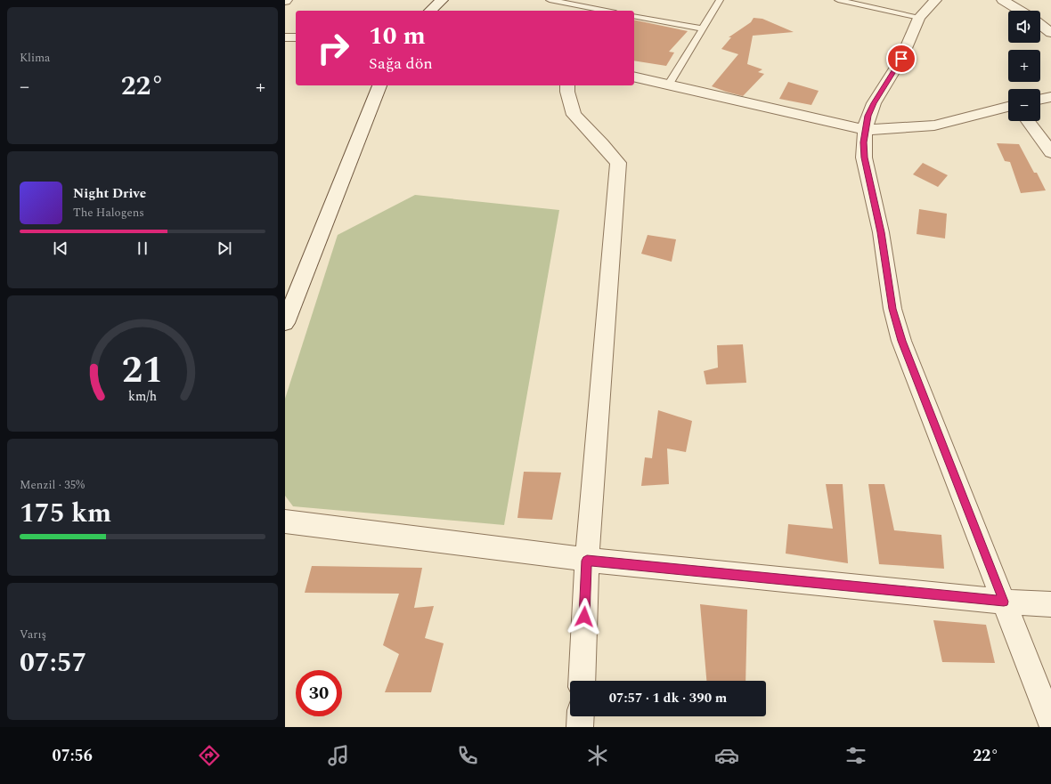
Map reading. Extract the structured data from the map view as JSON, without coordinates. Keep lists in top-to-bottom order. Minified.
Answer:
{"page":{"tile":["Klima",["Menzil · 35%","175 km"],["Varış","07:57"]],"map_buttons":["+","−"],"turn":["10 m","Sağa dön"],"heat":["−","22°","+"],"song":["Night Drive","The Halogens"],"limit":"30","trip":"07:57 · 1 dk · 390 m","tabs":["07:56","22°"],"gauge":["21","km/h"]}}
